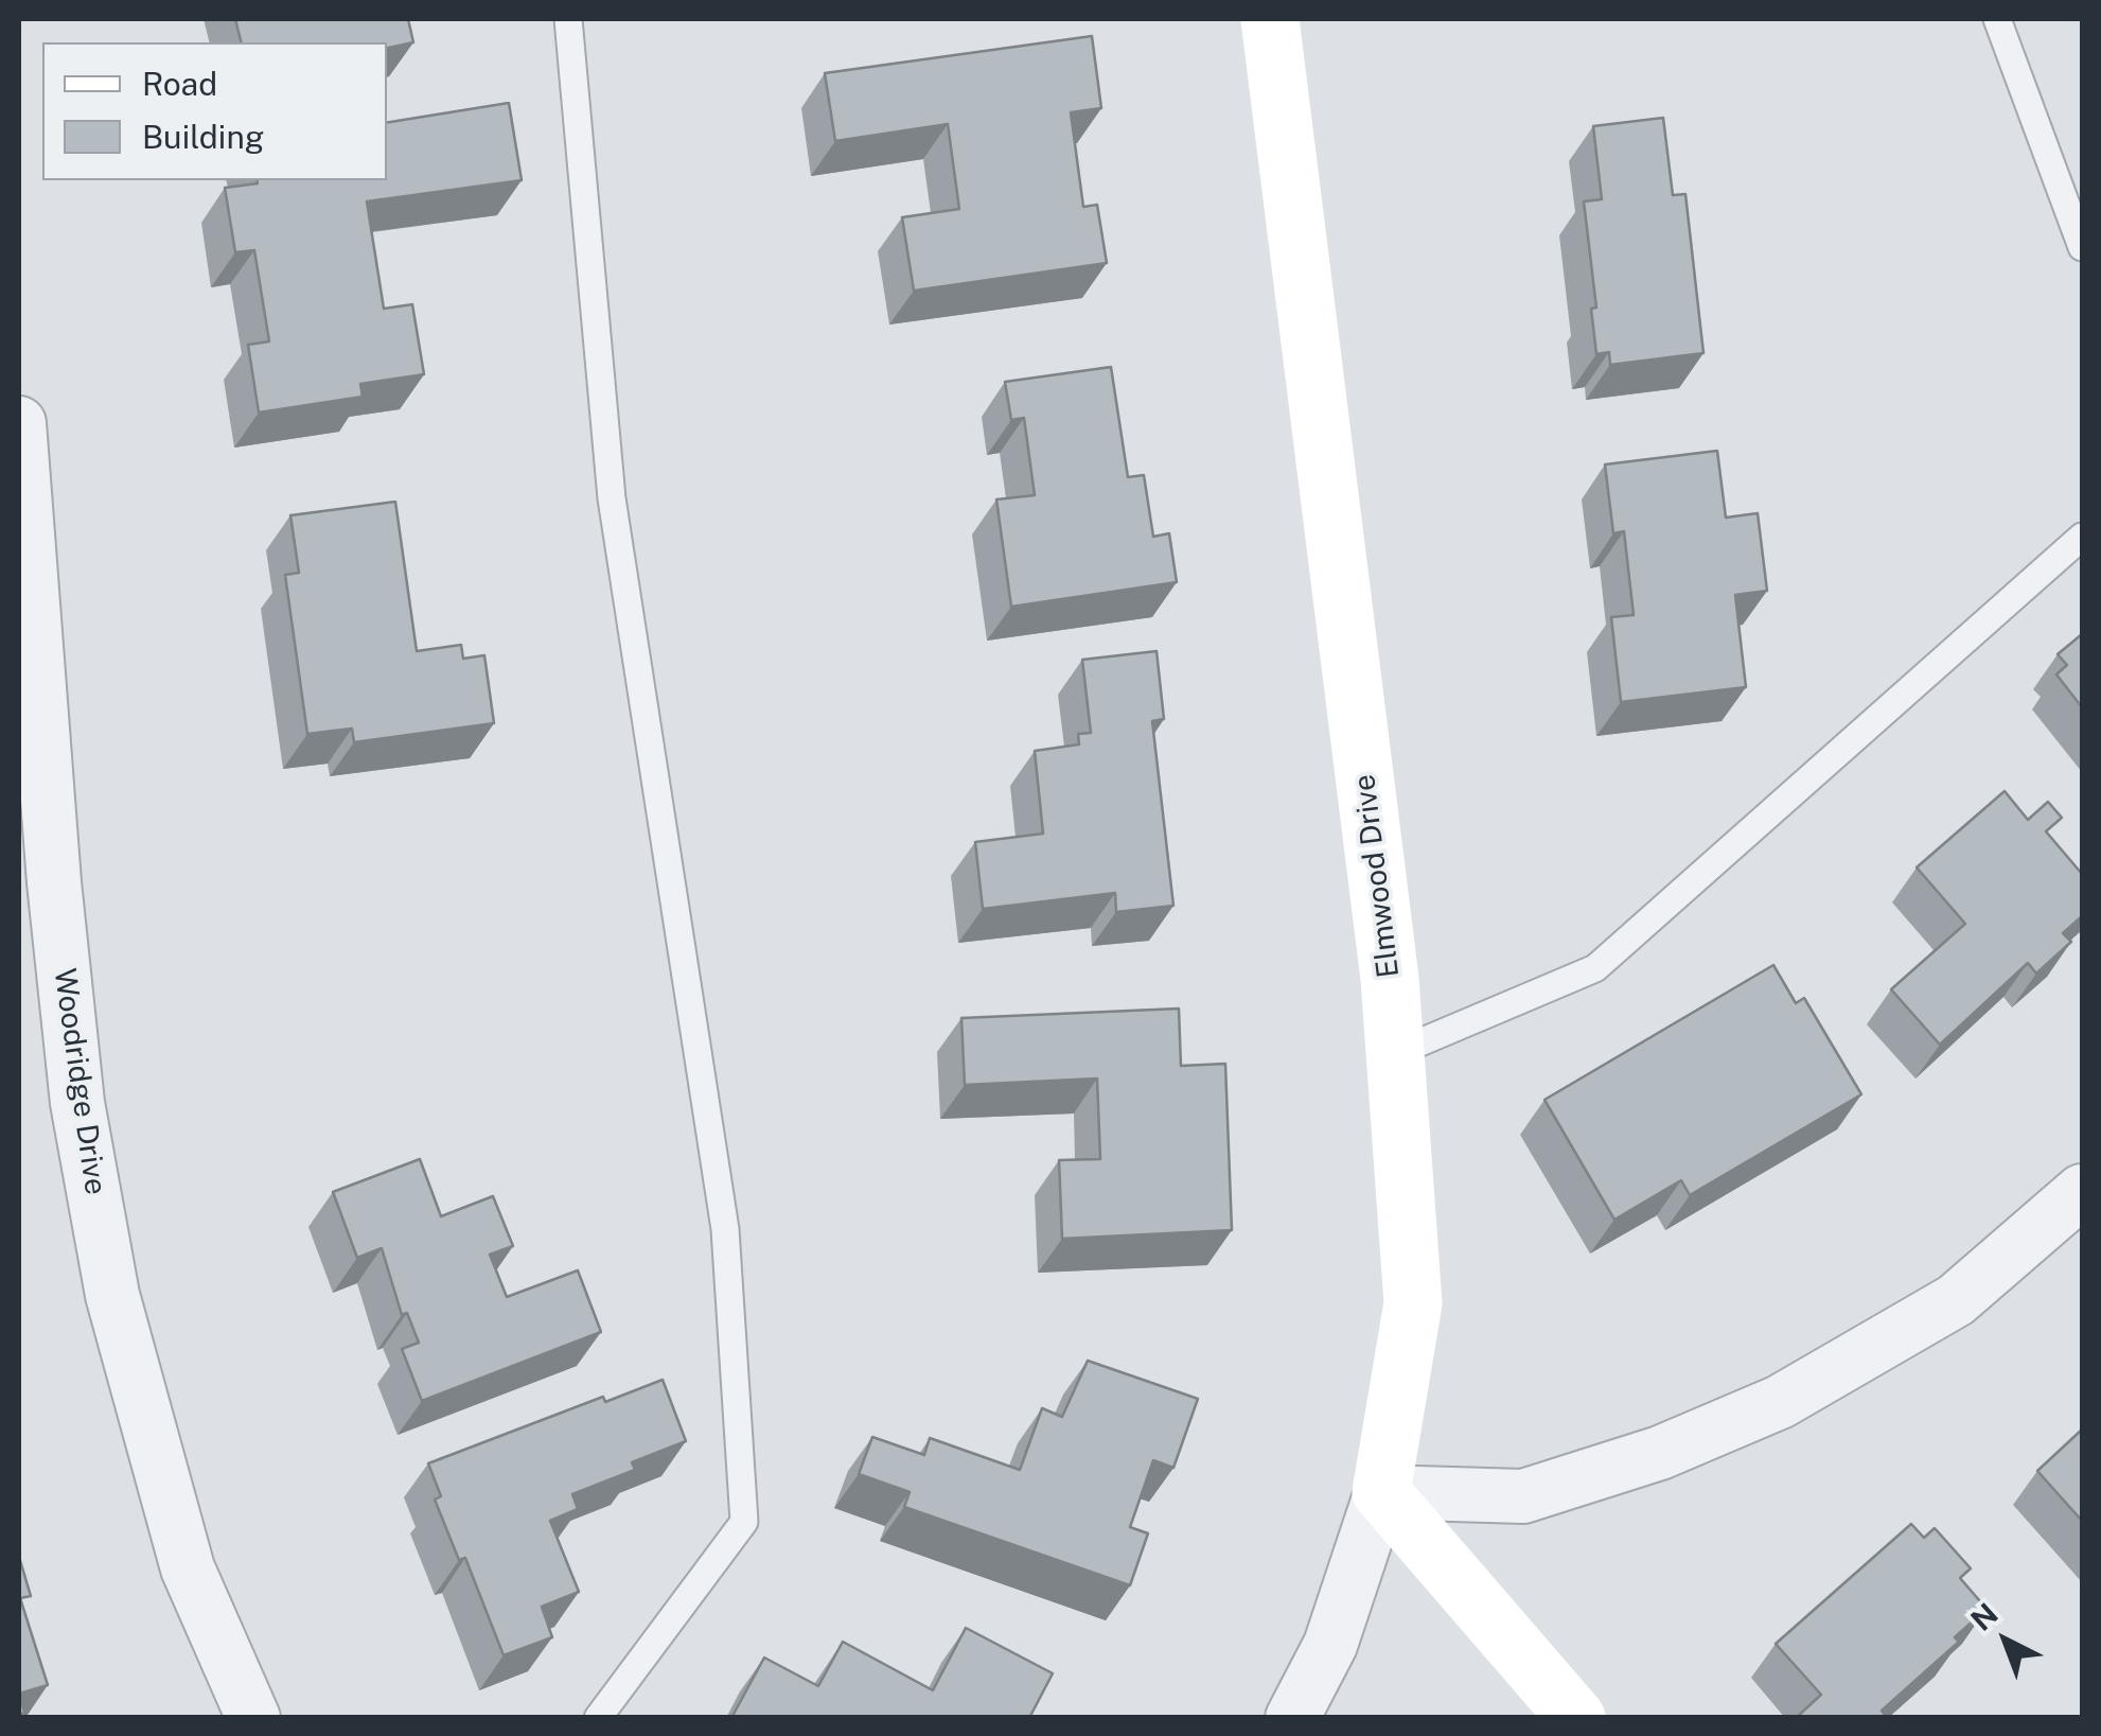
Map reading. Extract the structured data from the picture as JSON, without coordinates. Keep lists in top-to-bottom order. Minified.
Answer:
{"streets":{"street":["Elmwood Drive","Woodridge Drive"]},"legend":["Road","Building"],"north":"top left"}
